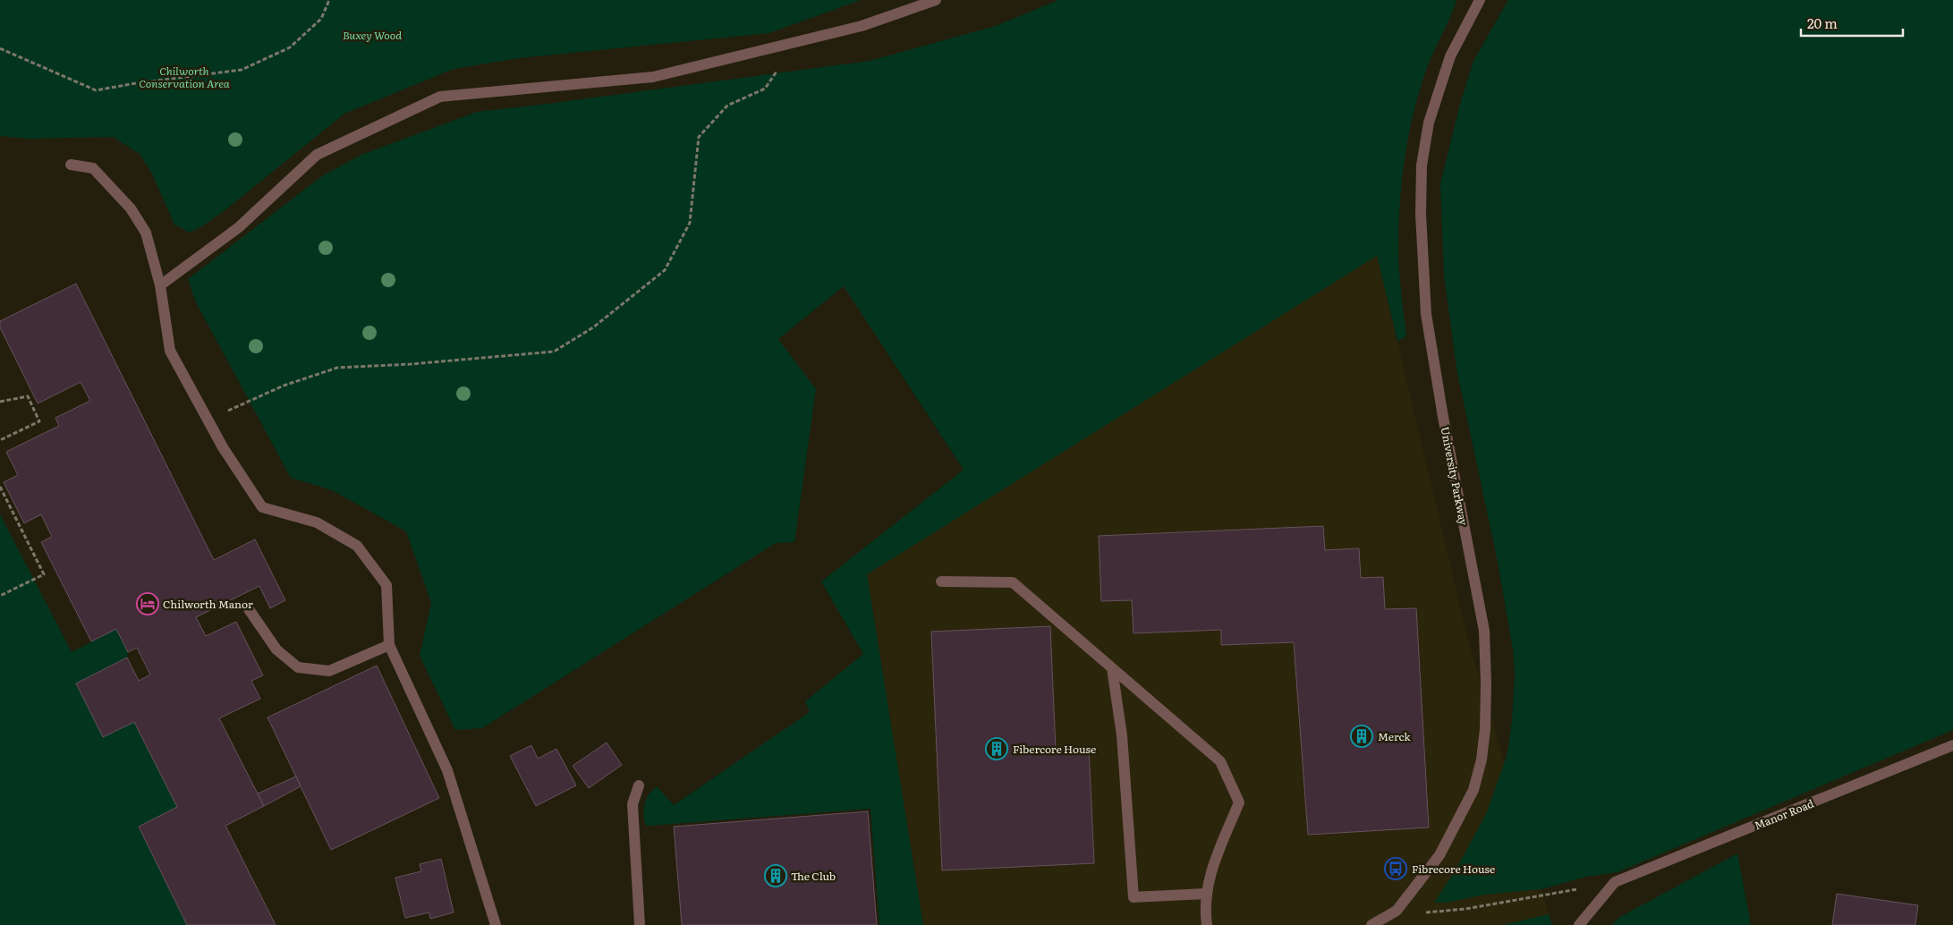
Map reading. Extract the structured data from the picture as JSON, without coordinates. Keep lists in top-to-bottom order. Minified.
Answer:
{"streets":{"street":["University Parkway","Manor Road"]},"parks":["Buxey Wood","Chilworth Conservation Area"],"places":{"hotel":["Chilworth Manor"],"building":["Merck","Fibercore House","The Club"],"bus stop":["Fibrecore House"]},"scale_bar":"20 m"}
